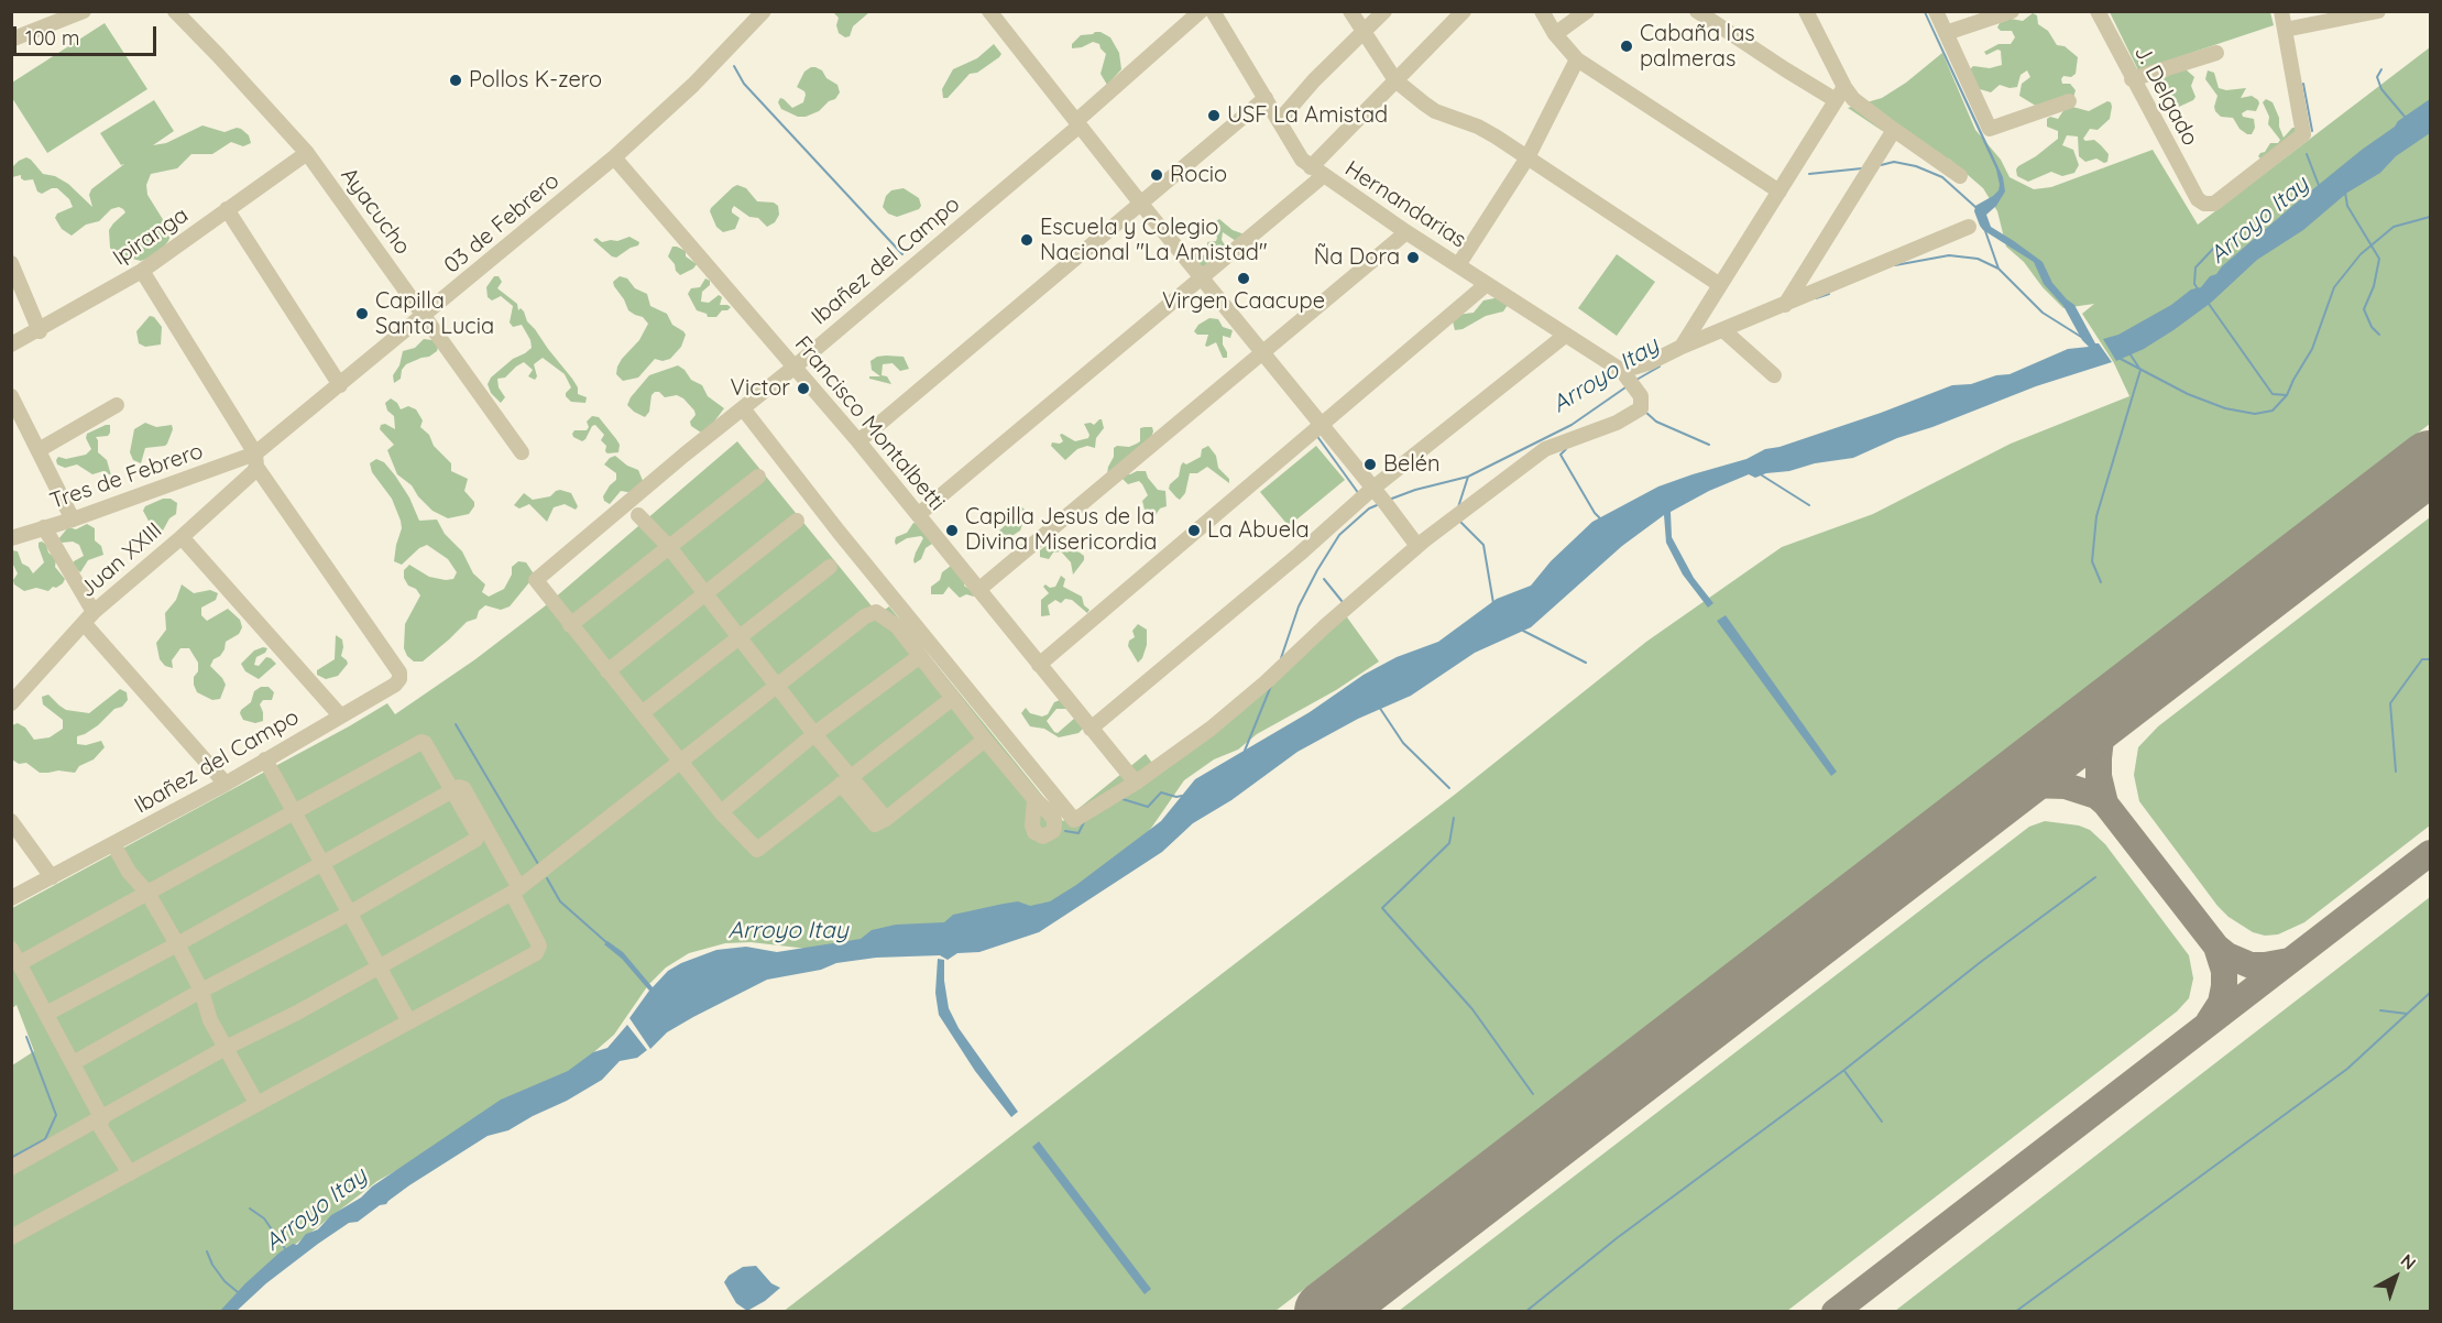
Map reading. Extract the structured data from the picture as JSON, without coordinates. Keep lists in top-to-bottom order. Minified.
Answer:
{"streets":{"street":["J. Delgado","Hernandarias","Ayacucho","03 de Febrero","Ipiranga","Ibañez del Campo","Francisco Montalbetti","Tres de Febrero","Juan XXIII"]},"crossings":[["Ayacucho","03 de Febrero"],["Ayacucho","Ipiranga"],["03 de Febrero","Ibañez del Campo"],["03 de Febrero","Francisco Montalbetti"],["03 de Febrero","Tres de Febrero"],["03 de Febrero","Juan XXIII"],["Ibañez del Campo","Francisco Montalbetti"],["Ibañez del Campo","Tres de Febrero"],["Ibañez del Campo","Juan XXIII"],["Tres de Febrero","Juan XXIII"]],"water":["Arroyo Itay"],"places":["Cabaña las palmeras","Pollos K-zero","USF La Amistad","Rocio","Escuela y Colegio Nacional \"La Amistad\"","Ña Dora","Virgen Caacupe","Capilla Santa Lucia","Victor","Belén","Capilla Jesus de la Divina Misericordia","La Abuela"],"scale_bar":"100 m","north":"top right"}
